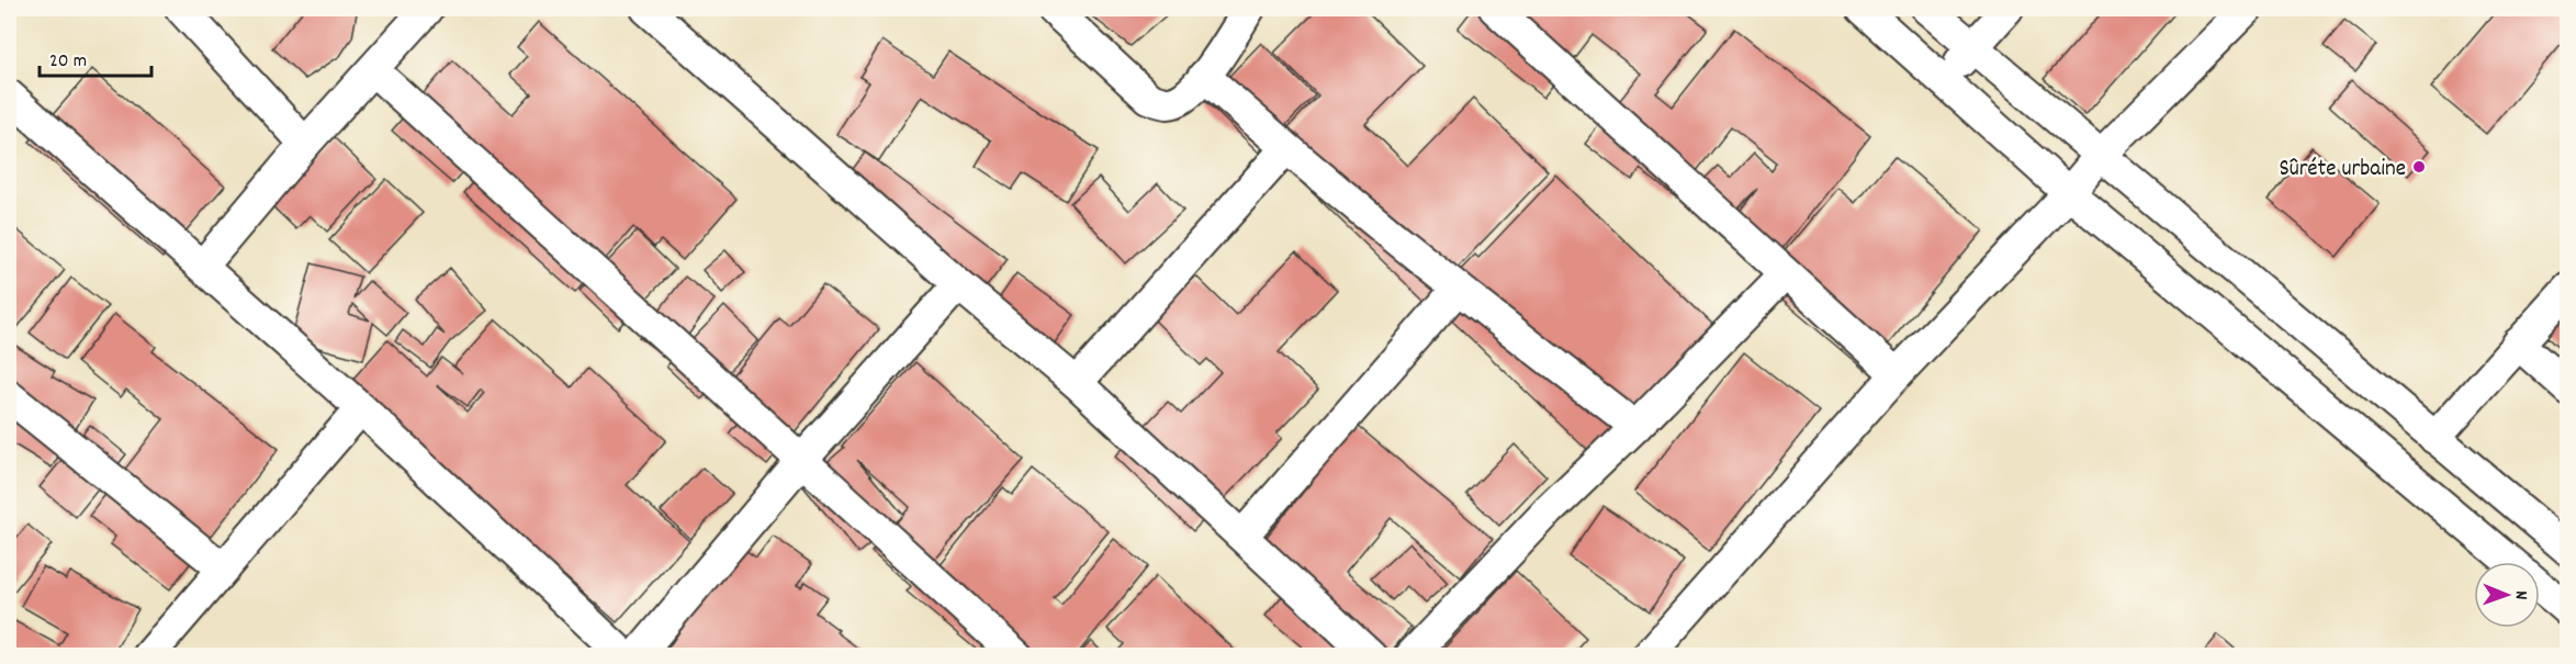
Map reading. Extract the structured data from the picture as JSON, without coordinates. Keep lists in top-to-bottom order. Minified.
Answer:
{"places":["Sûréte urbaine"],"scale_bar":"20 m","north":"right"}
